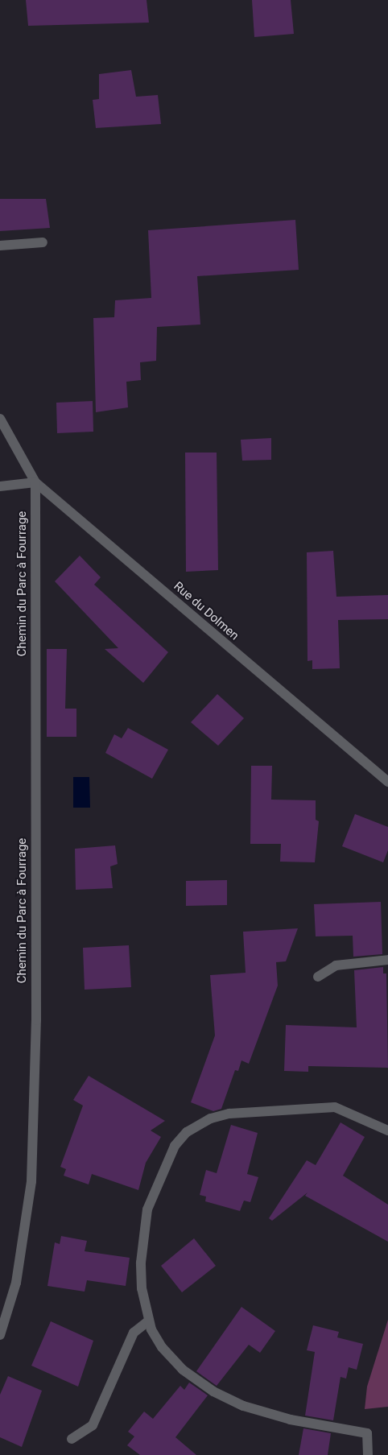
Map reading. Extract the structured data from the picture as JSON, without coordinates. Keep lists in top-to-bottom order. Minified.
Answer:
{"streets":{"street":["Chemin du Parc à Fourrage","Rue du Dolmen"]},"crossings":[["Chemin du Parc à Fourrage","Rue du Dolmen"]]}
